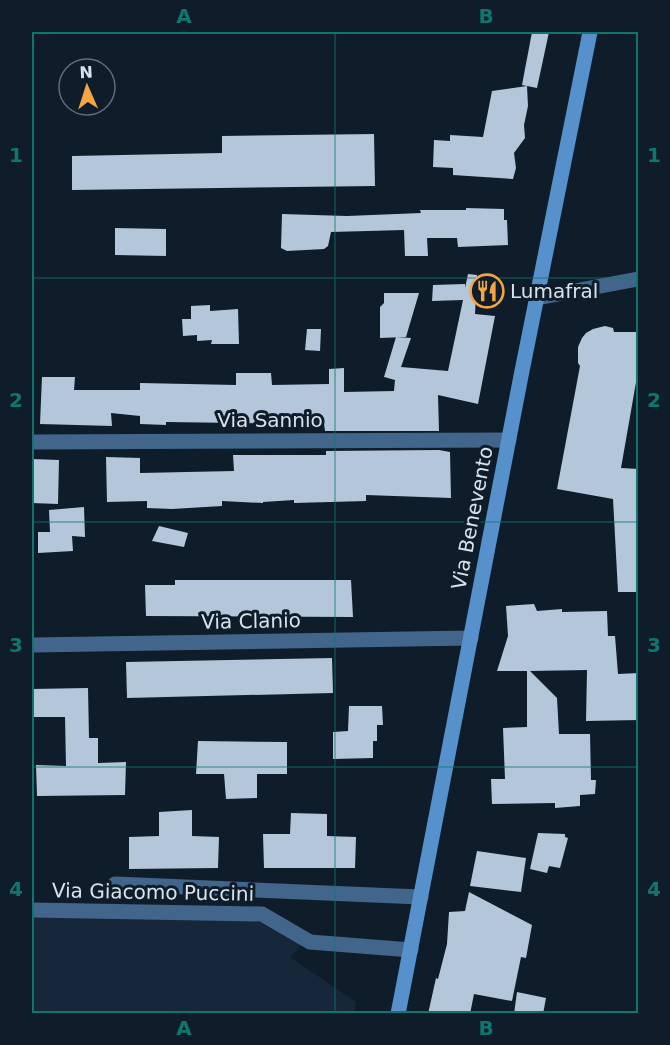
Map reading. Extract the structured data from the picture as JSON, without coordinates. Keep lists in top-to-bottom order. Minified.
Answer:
{"streets":{"main road":["Via Benevento"],"street":["Via Sannio","Via Clanio","Via Giacomo Puccini"]},"crossings":[["Via Sannio","Via Benevento"],["Via Benevento","Via Clanio"],["Via Benevento","Via Giacomo Puccini"]],"places":{"restaurant":["Lumafral"]},"north":"top","grid":{"columns":["A","B"],"rows":["1","2","3","4"]}}
